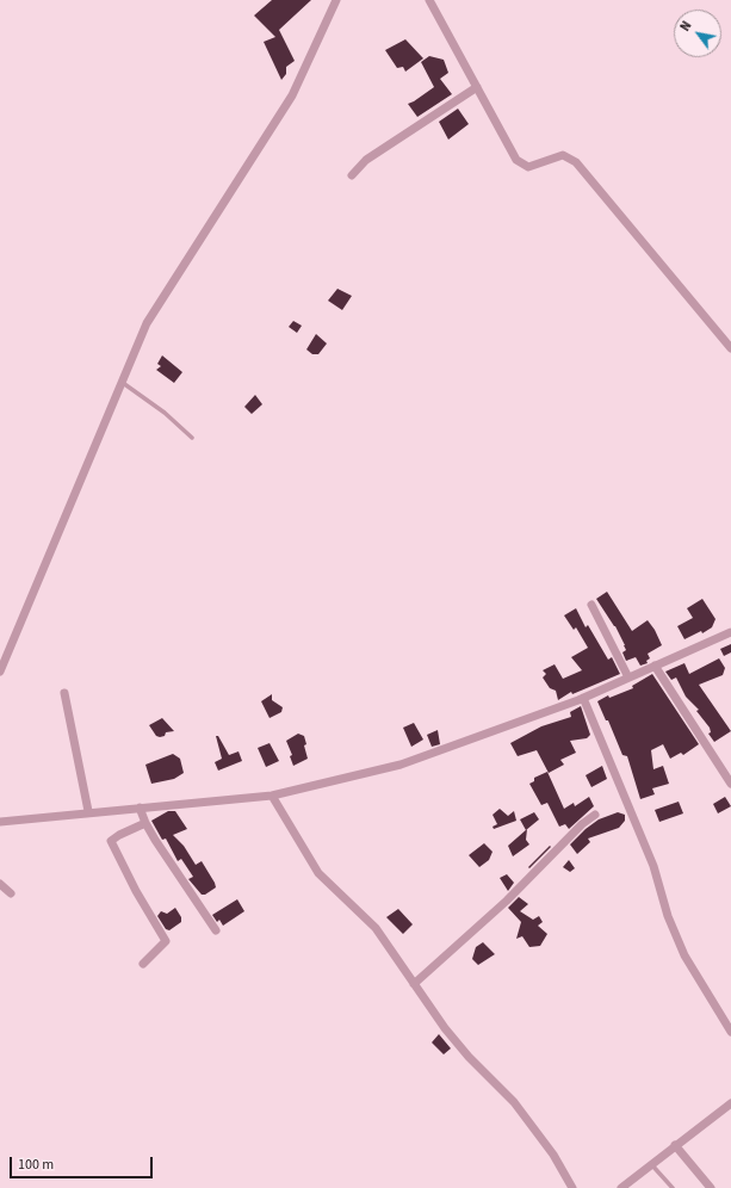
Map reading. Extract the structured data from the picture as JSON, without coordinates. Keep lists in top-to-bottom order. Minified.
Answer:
{"scale_bar":"100 m","north":"top left"}
